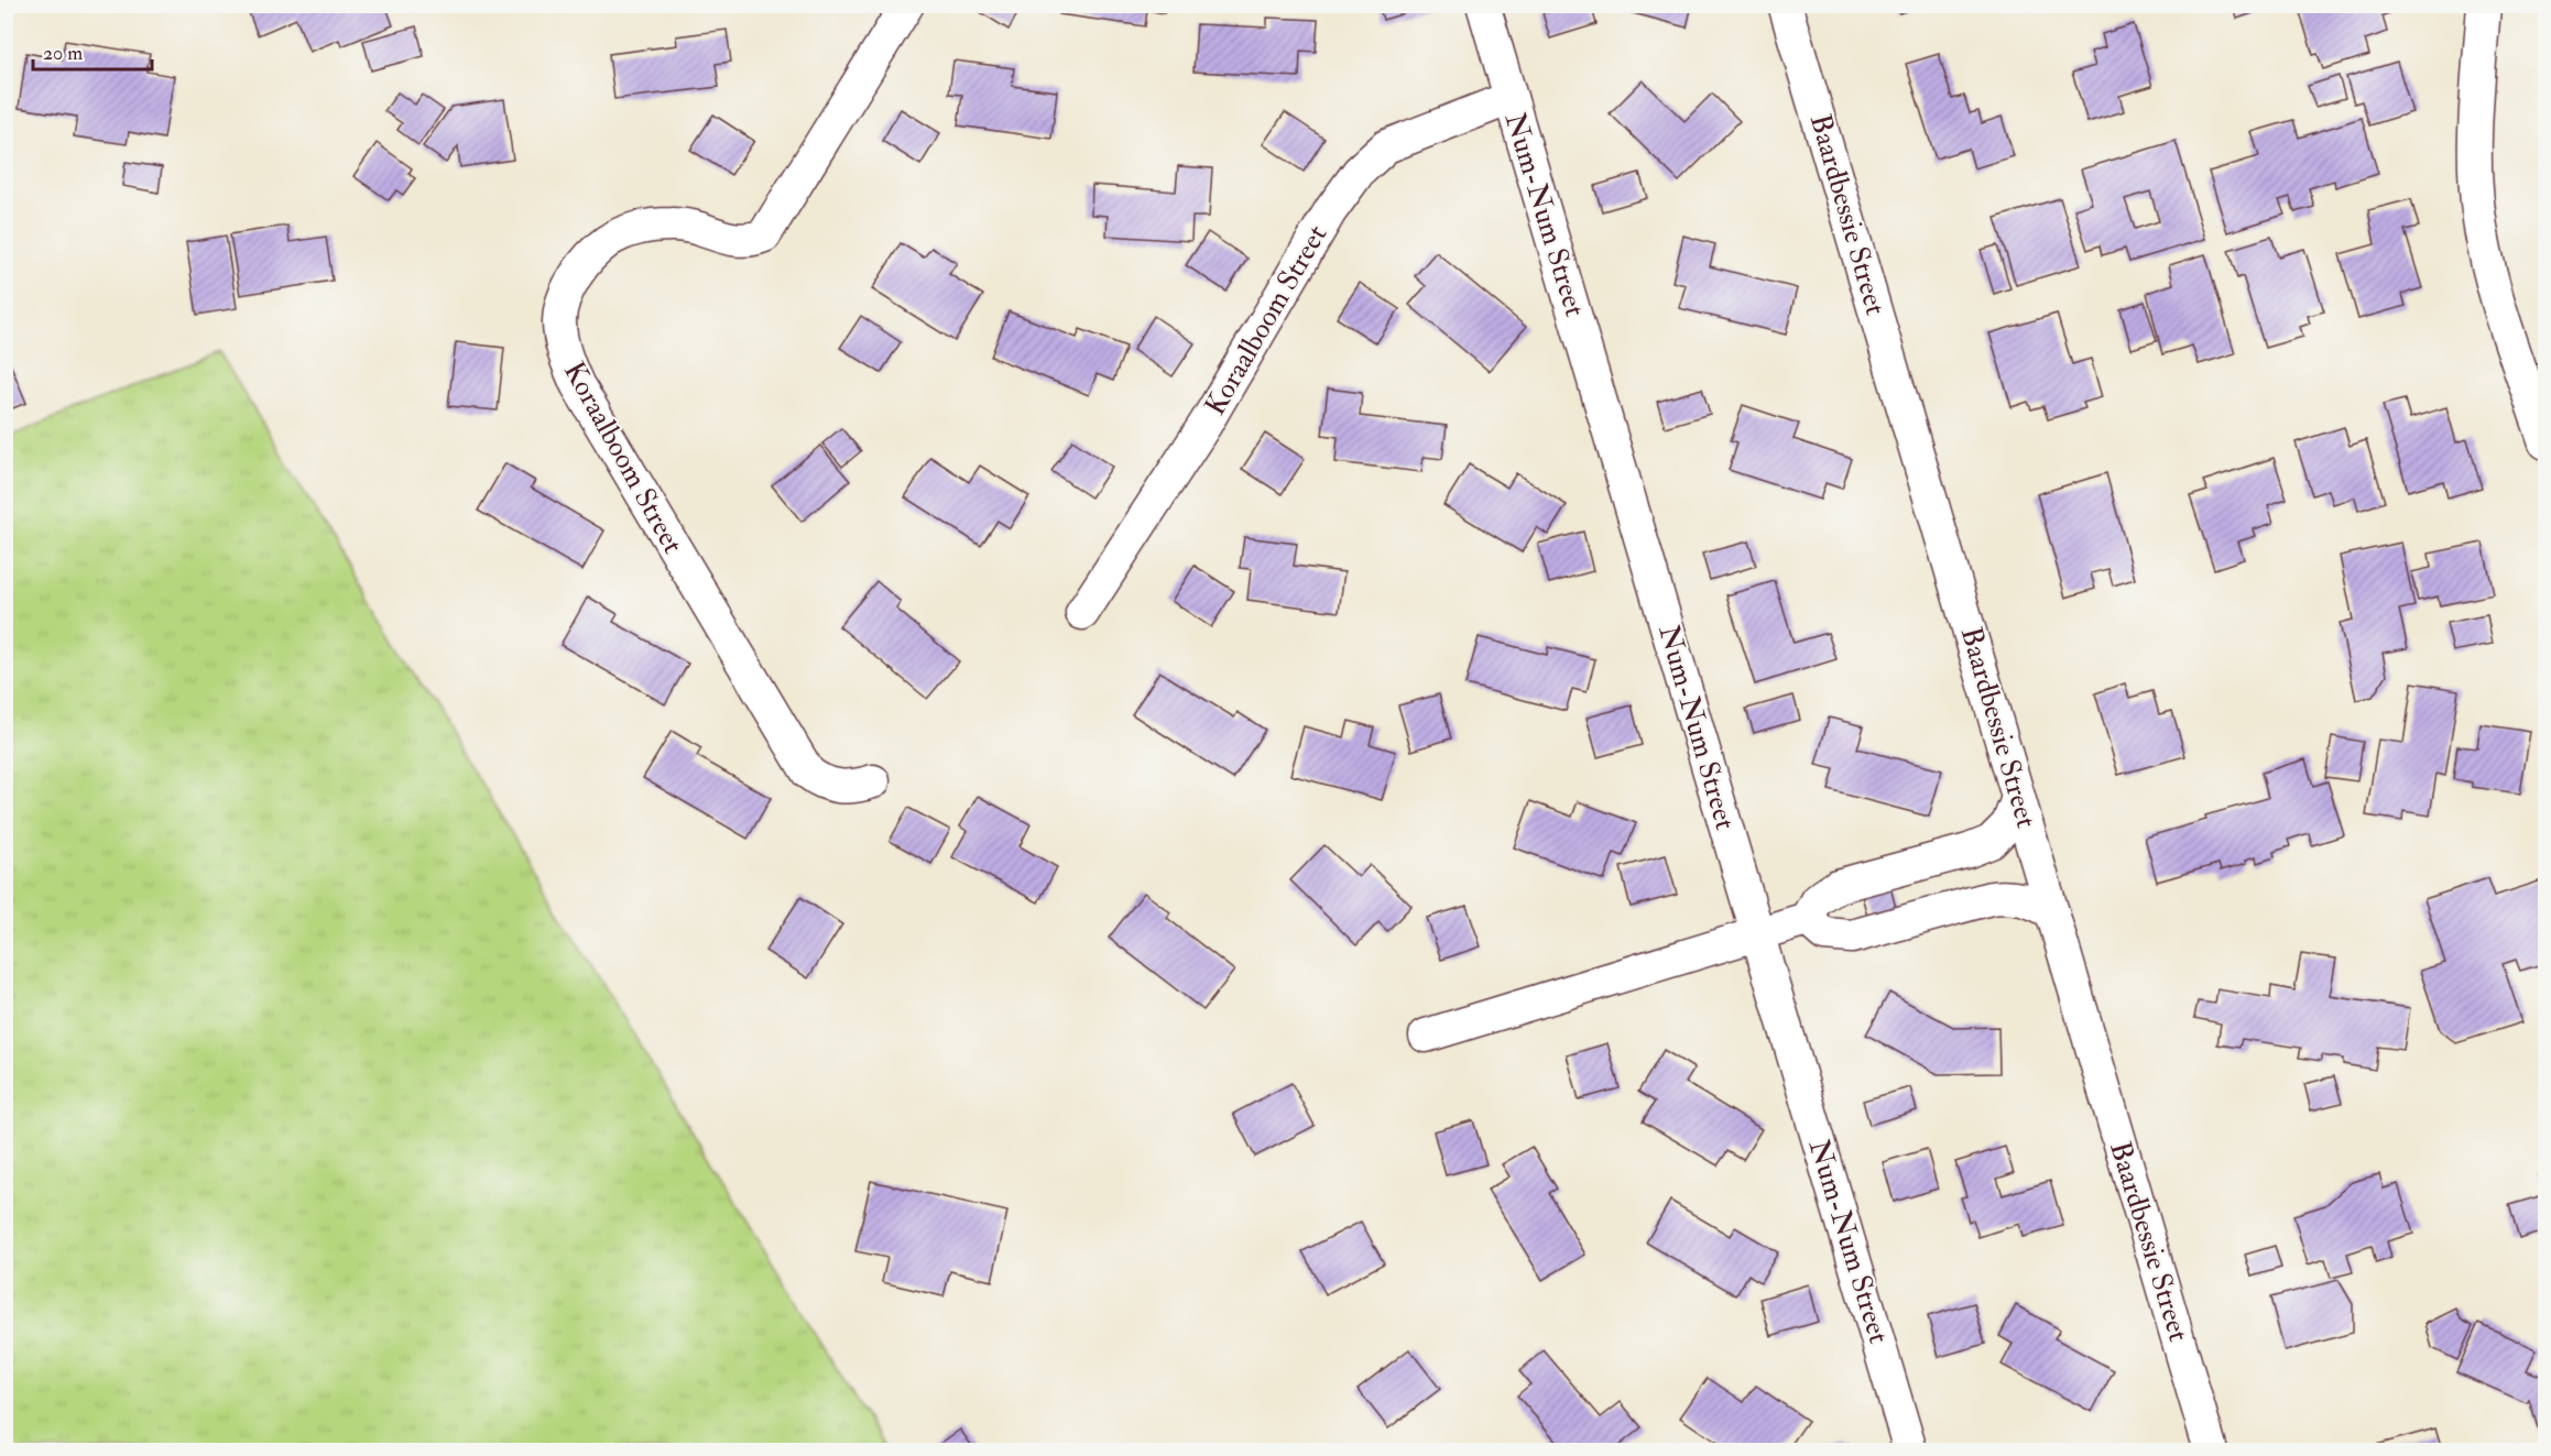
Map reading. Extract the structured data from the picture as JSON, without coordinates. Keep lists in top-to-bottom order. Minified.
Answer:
{"streets":{"street":["Num-Num Street","Baardbessie Street","Koraalboom Street"]},"crossings":[["Num-Num Street","Koraalboom Street"]],"scale_bar":"20 m"}
